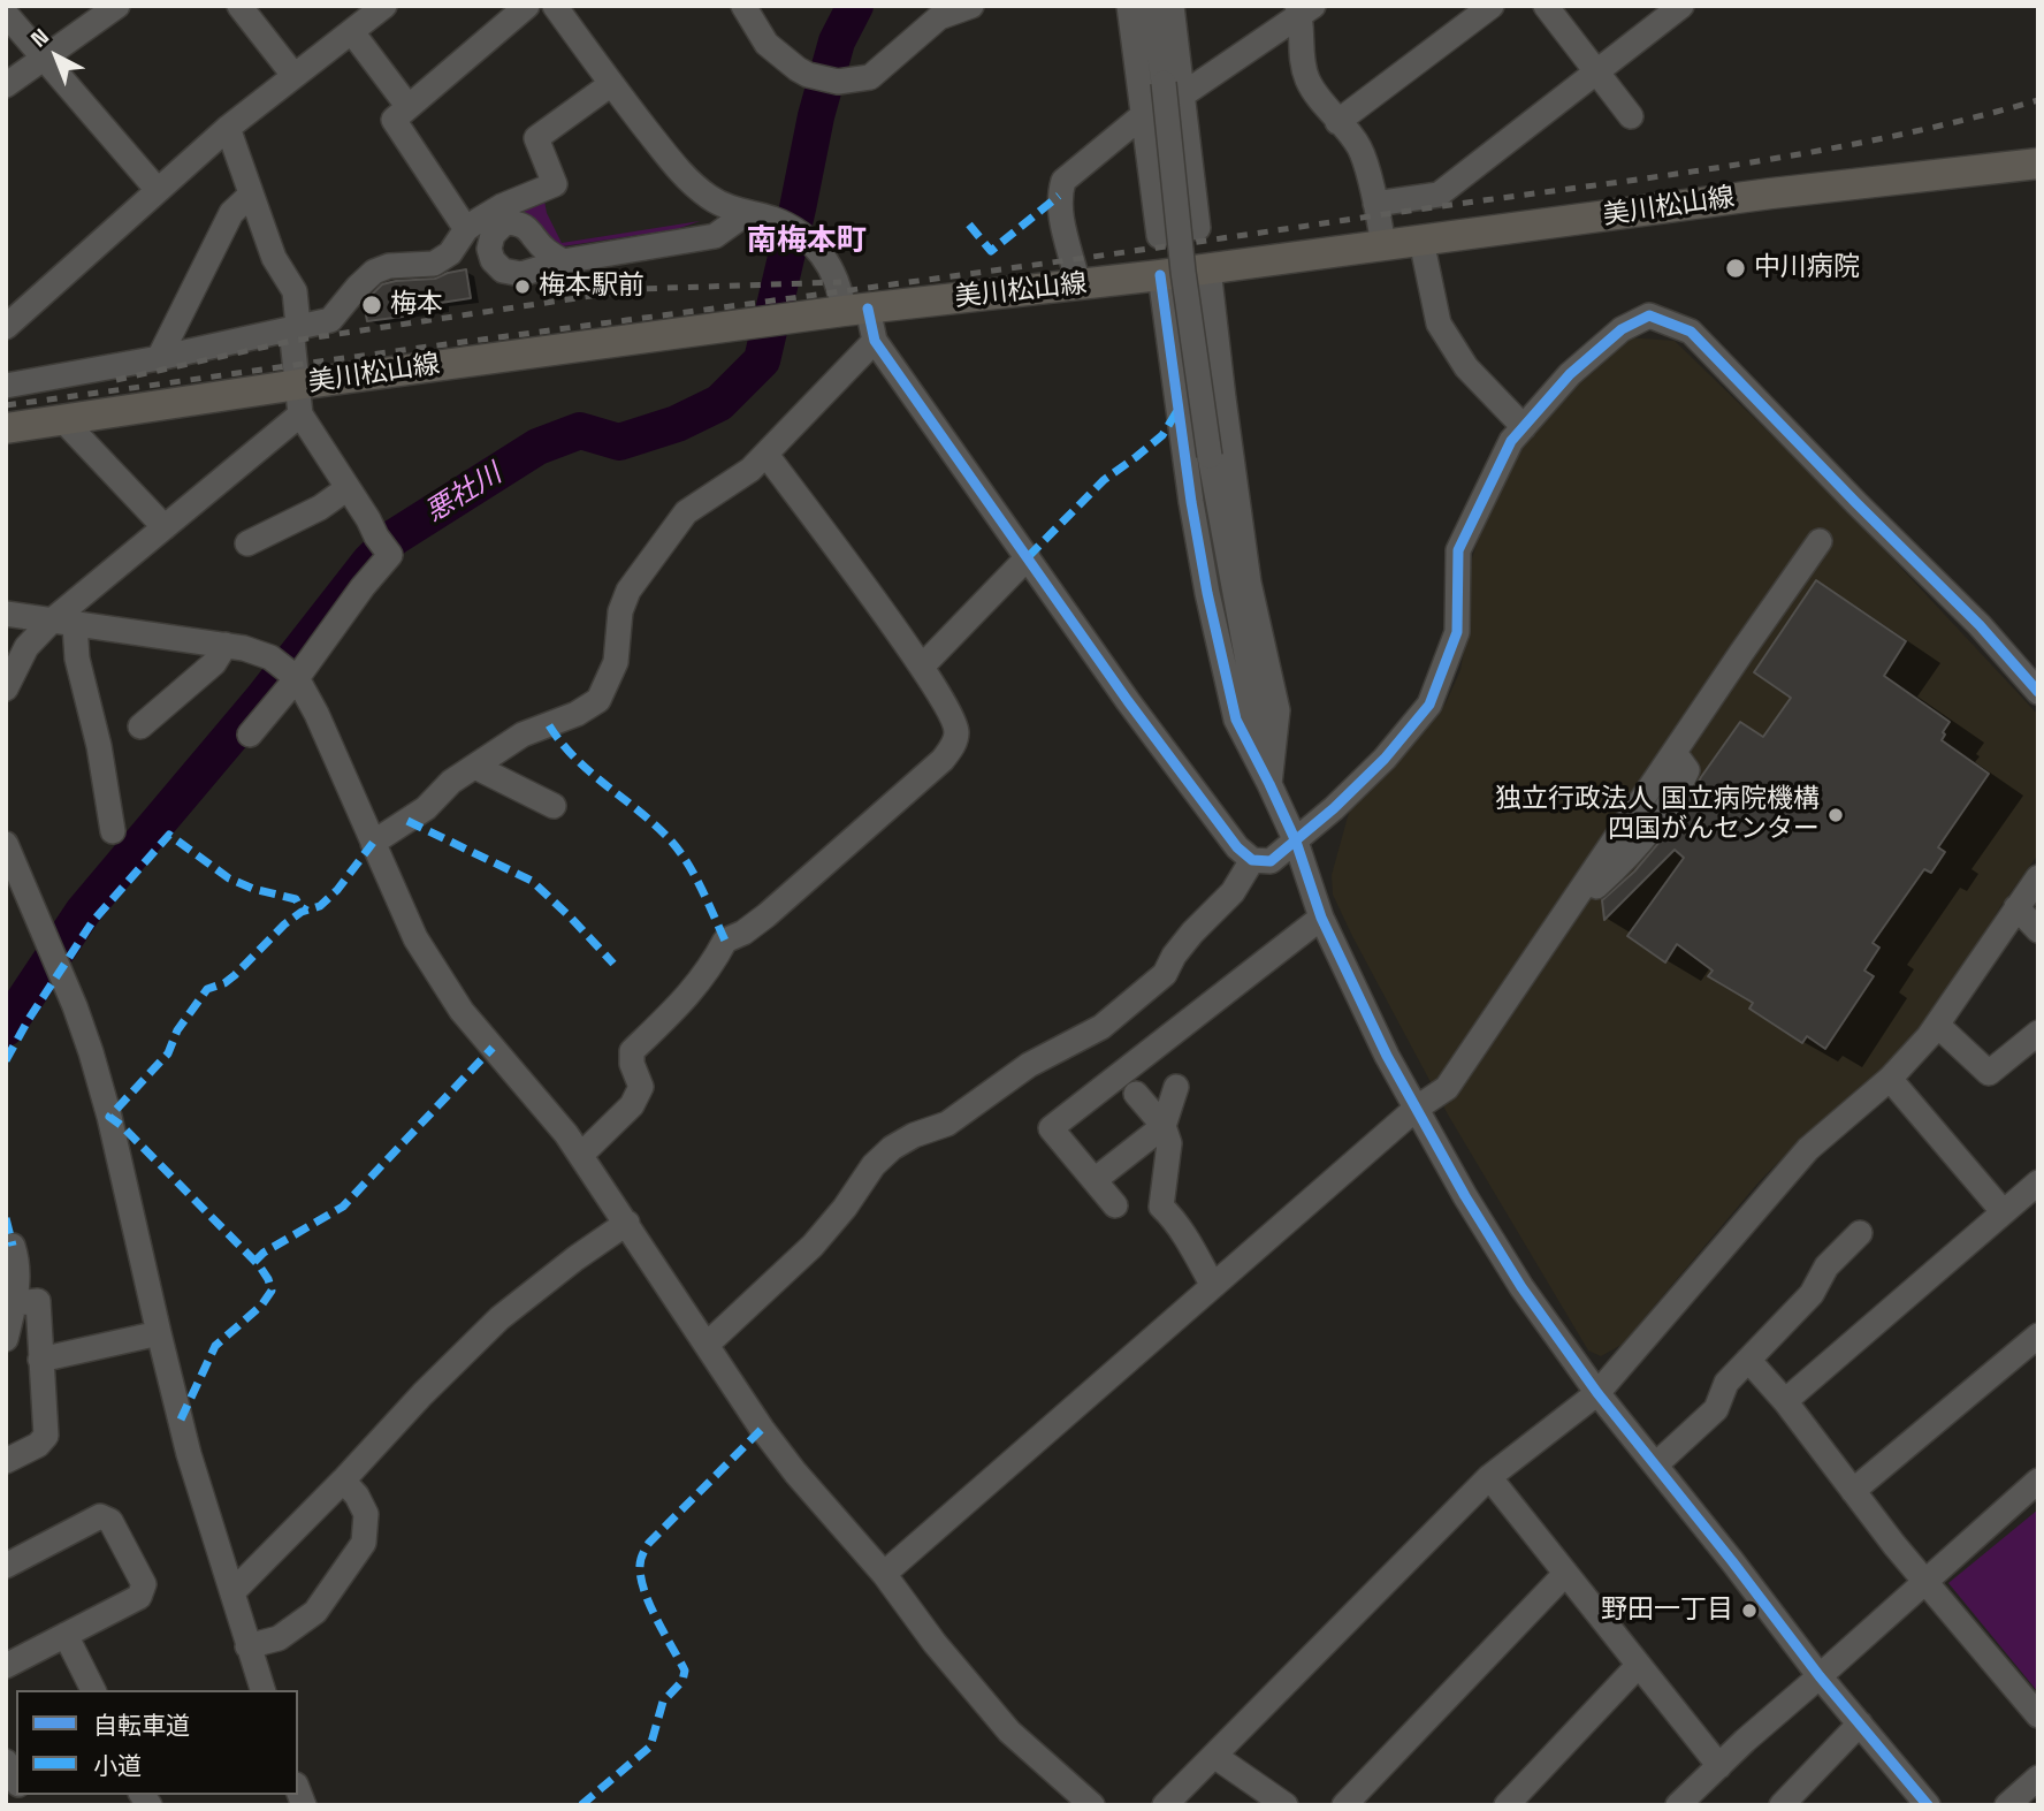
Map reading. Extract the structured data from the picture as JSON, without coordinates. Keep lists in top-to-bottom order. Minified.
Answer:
{"streets":{"main road":["美川松山線"]},"districts":["南梅本町"],"water":["悪社川"],"places":["中川病院","梅本駅前","梅本","独立行政法人 国立病院機構 四国がんセンター","野田一丁目"],"legend":["自転車道","小道"],"north":"top left"}
